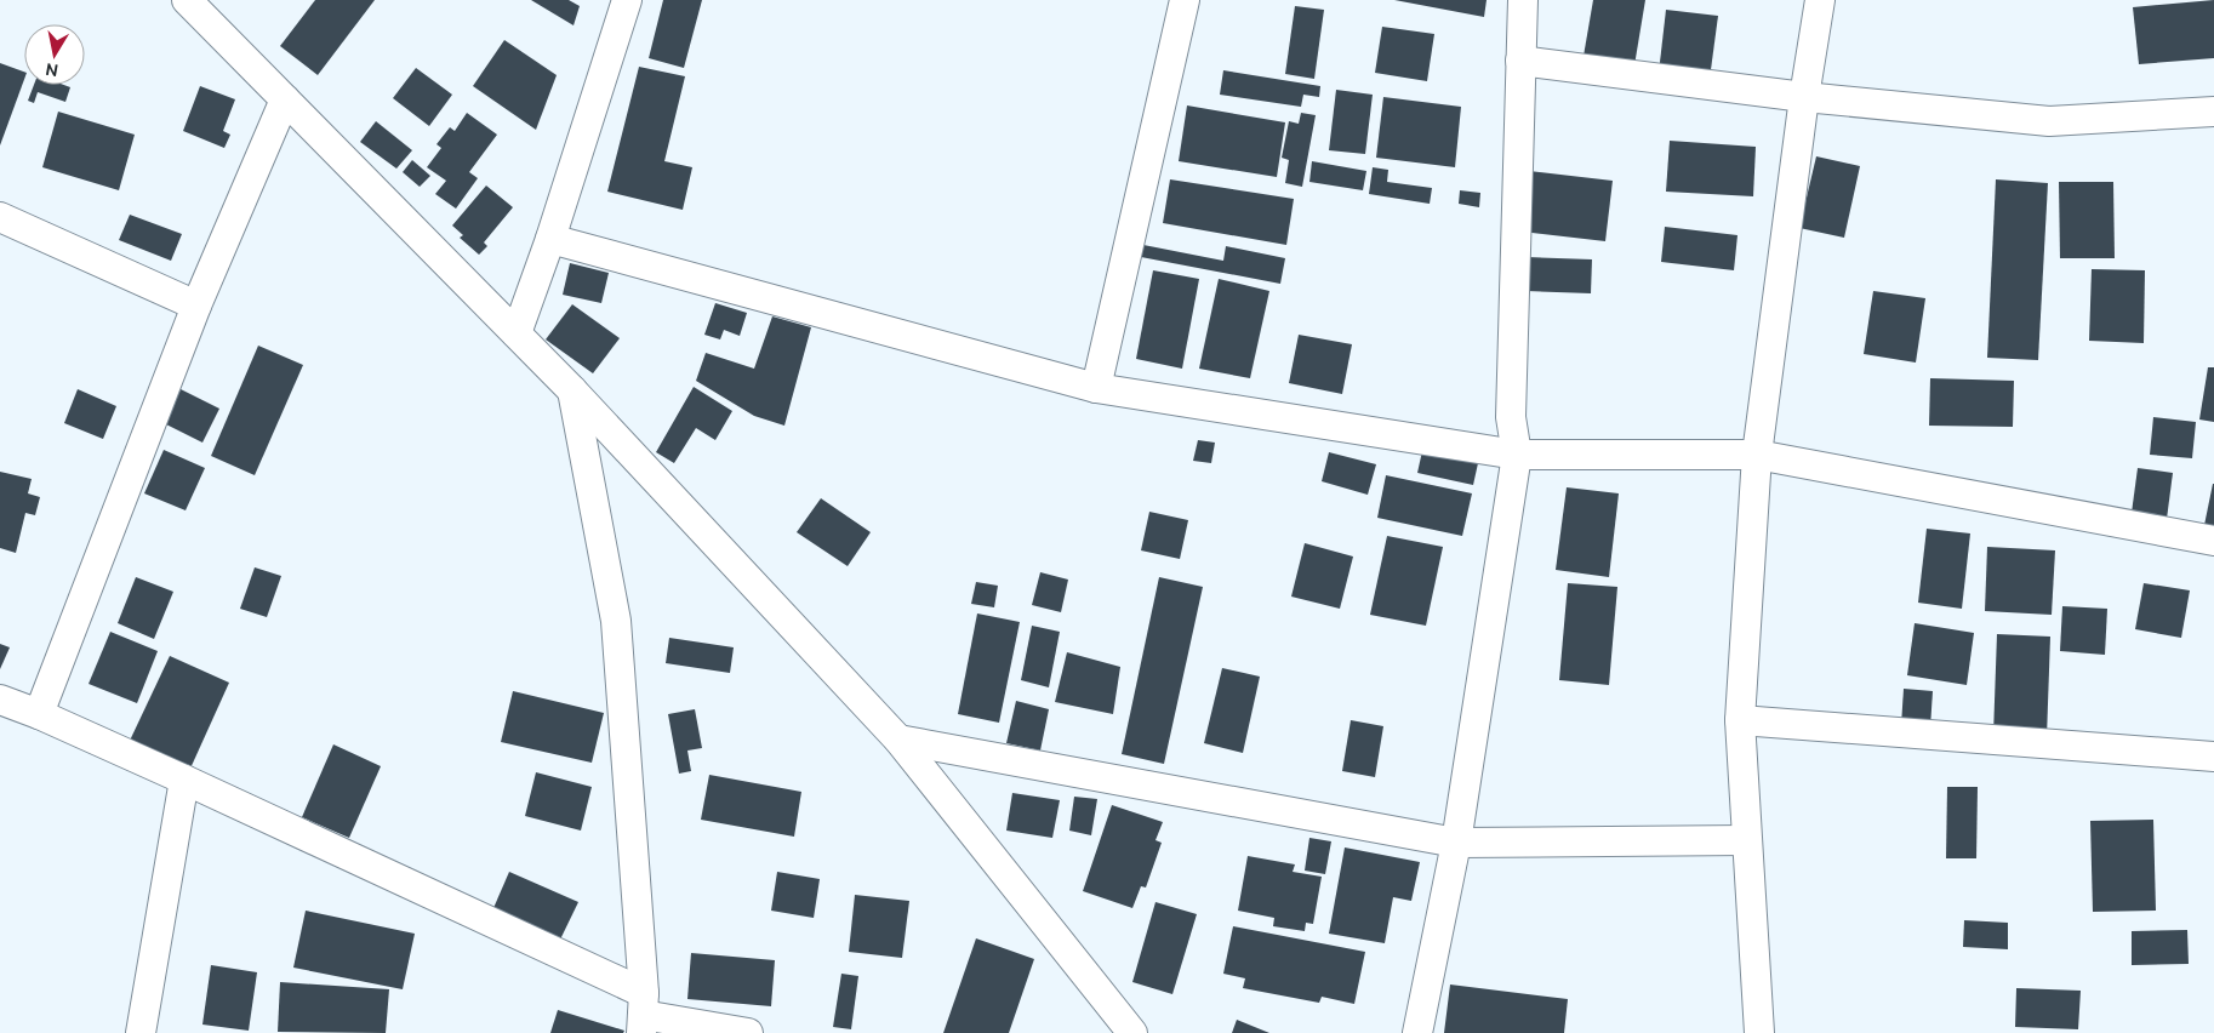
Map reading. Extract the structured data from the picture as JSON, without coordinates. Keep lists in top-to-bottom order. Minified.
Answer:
{"north":"bottom"}
